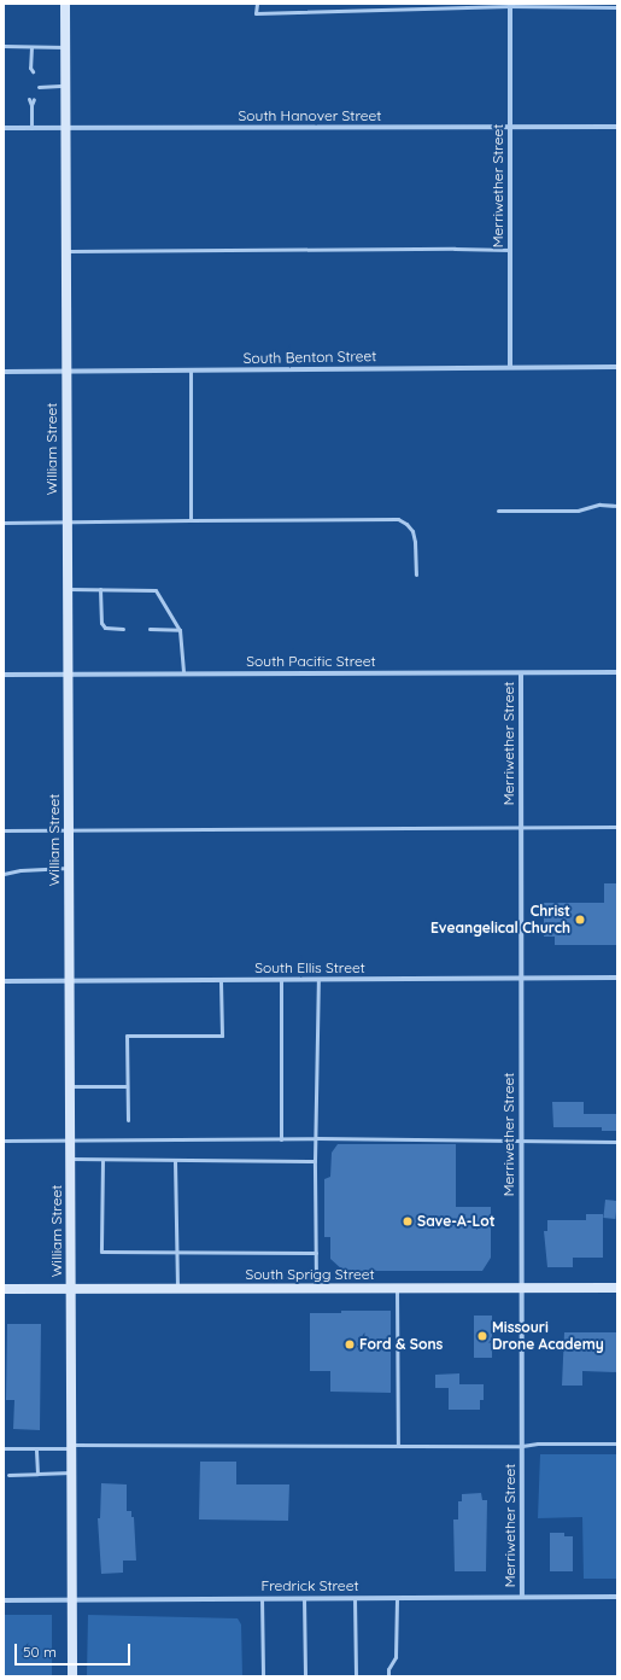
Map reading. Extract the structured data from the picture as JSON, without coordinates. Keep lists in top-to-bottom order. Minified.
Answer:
{"streets":{"main road":["William Street","South Sprigg Street"],"street":["South Hanover Street","Merriwether Street","South Benton Street","South Pacific Street","South Ellis Street","Fredrick Street"]},"crossings":[["South Hanover Street","Merriwether Street"],["South Hanover Street","William Street"],["Merriwether Street","South Benton Street"],["Merriwether Street","South Pacific Street"],["Merriwether Street","South Ellis Street"],["Merriwether Street","South Sprigg Street"],["Merriwether Street","Fredrick Street"],["South Benton Street","William Street"],["William Street","South Pacific Street"],["William Street","South Ellis Street"],["William Street","South Sprigg Street"],["William Street","Fredrick Street"]],"places":["Christ Eveangelical Church","Save-A-Lot","Missouri Drone Academy","Ford & Sons"],"scale_bar":"50 m"}
